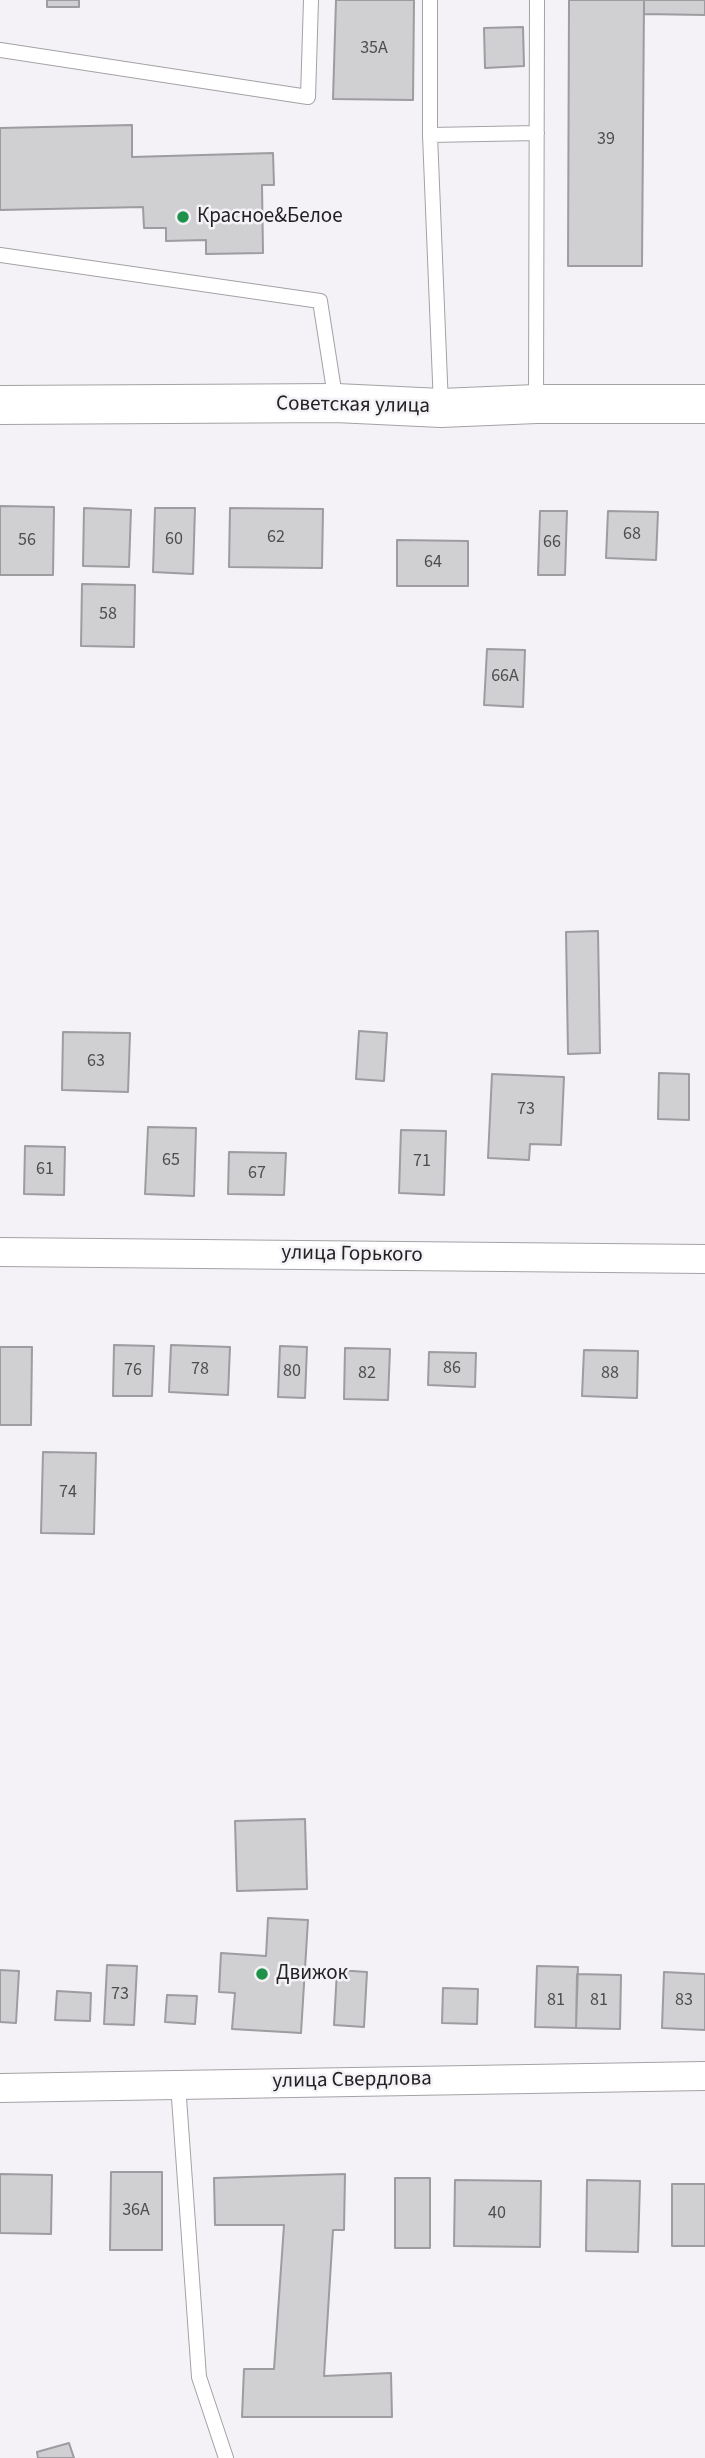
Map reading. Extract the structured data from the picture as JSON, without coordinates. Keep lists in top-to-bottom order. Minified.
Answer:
{"streets":{"street":["Советская улица","улица Горького","улица Свердлова"]},"places":["Красное&Белое","Движок"],"house_numbers":["35А","39","68","62","60","56","66","64","58","66А","63","73","65","71","61","67","86","78","76","80","82","88","74","73","81","81","83","36А","40"]}
